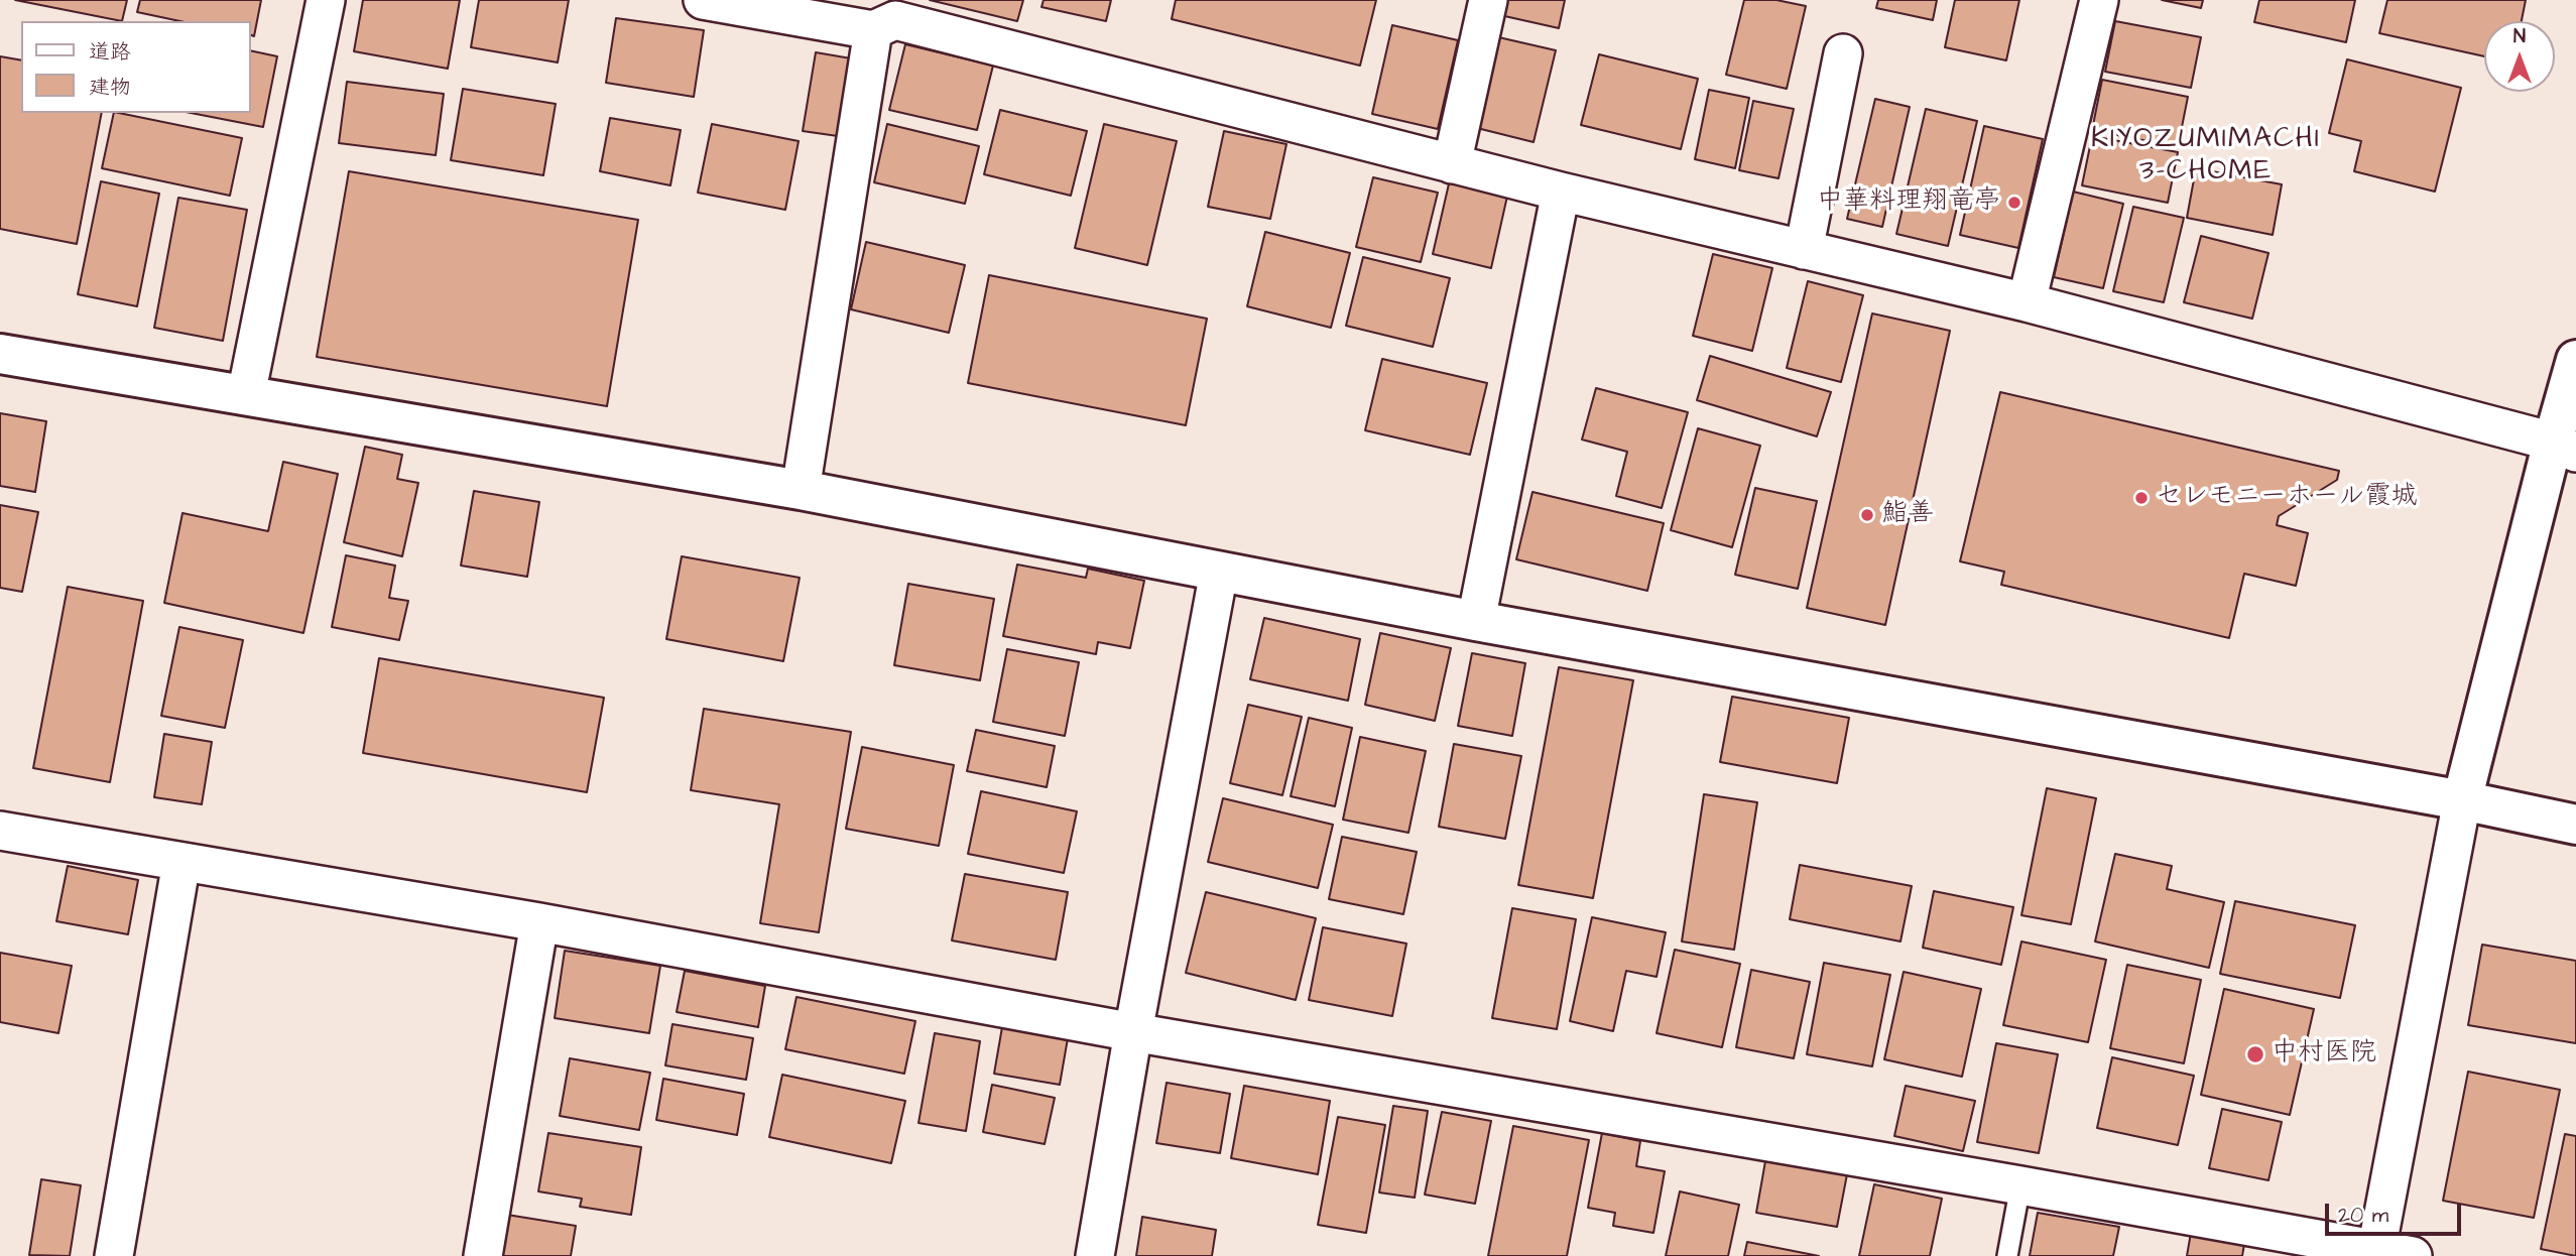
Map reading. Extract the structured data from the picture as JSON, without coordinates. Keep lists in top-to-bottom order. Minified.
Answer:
{"districts":["KIYOZUMIMACHI 3-CHOME"],"places":["中華料理翔竜亭","セレモニーホール霞城","鮨善","中村医院"],"legend":["道路","建物"],"scale_bar":"20 m","north":"top"}
